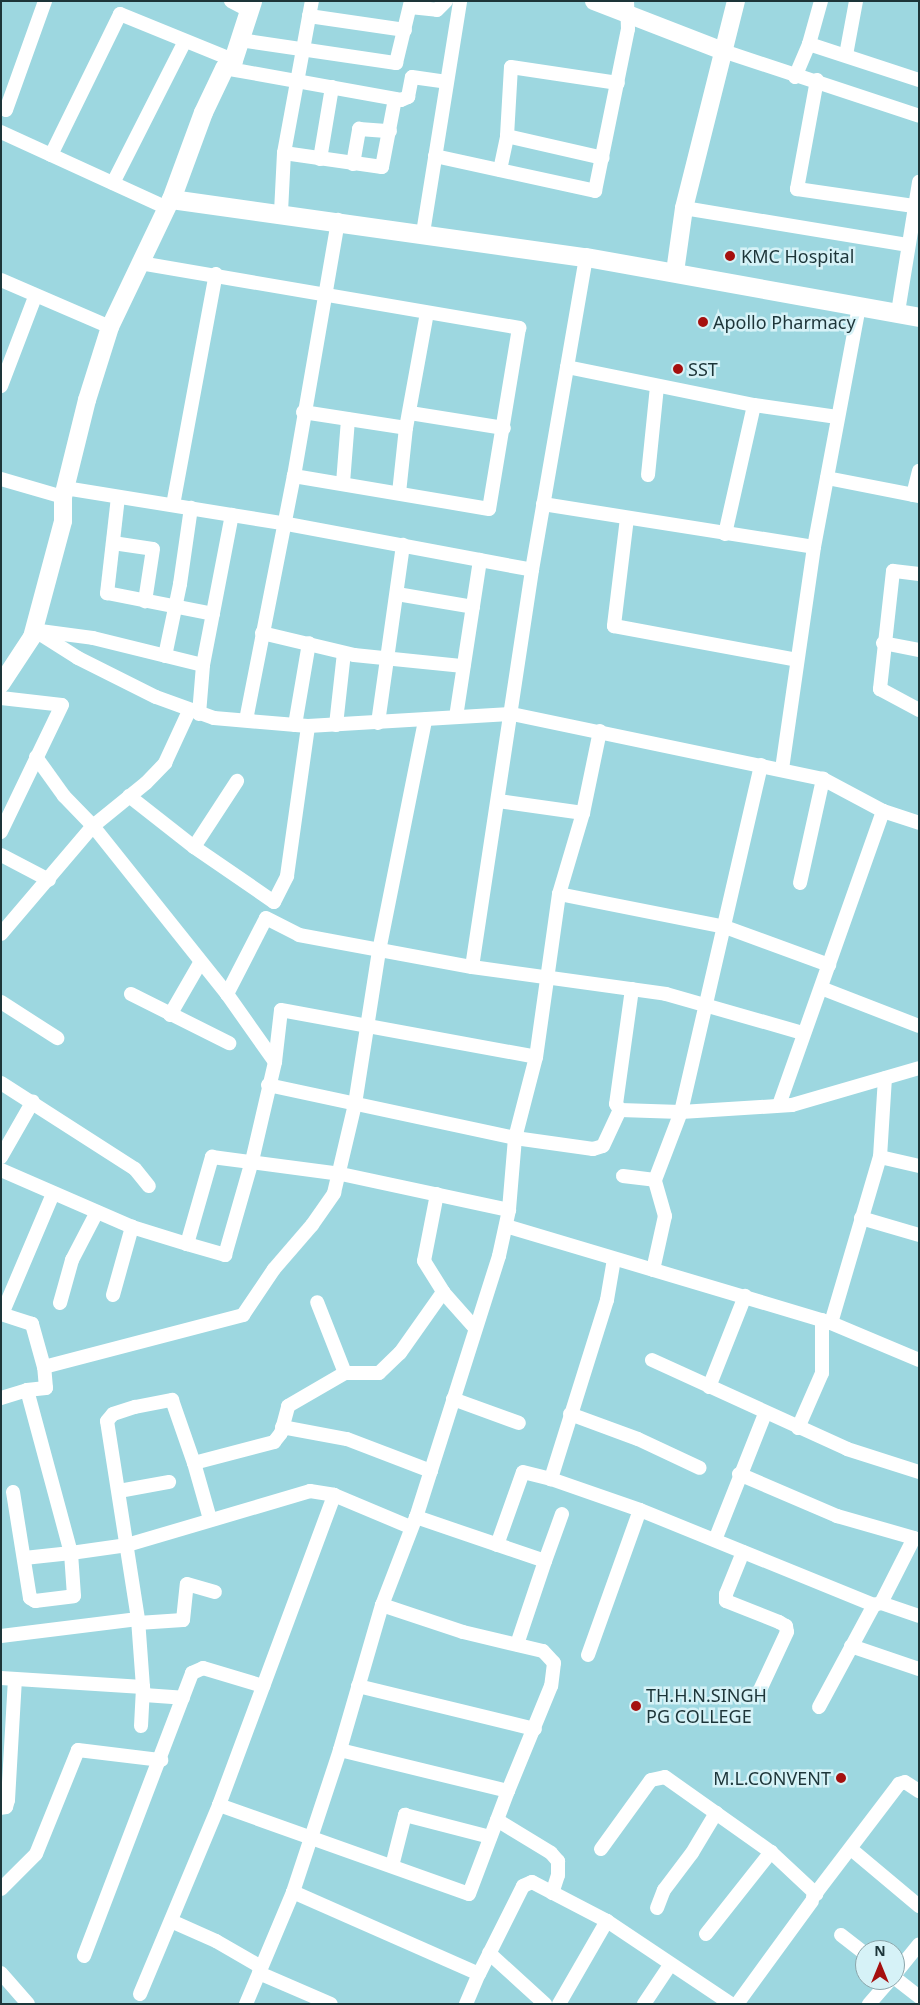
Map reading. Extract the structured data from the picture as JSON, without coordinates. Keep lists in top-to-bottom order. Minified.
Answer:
{"places":["KMC Hospital","Apollo Pharmacy","SST","TH.H.N.SINGH PG COLLEGE","M.L.CONVENT"],"north":"top"}
